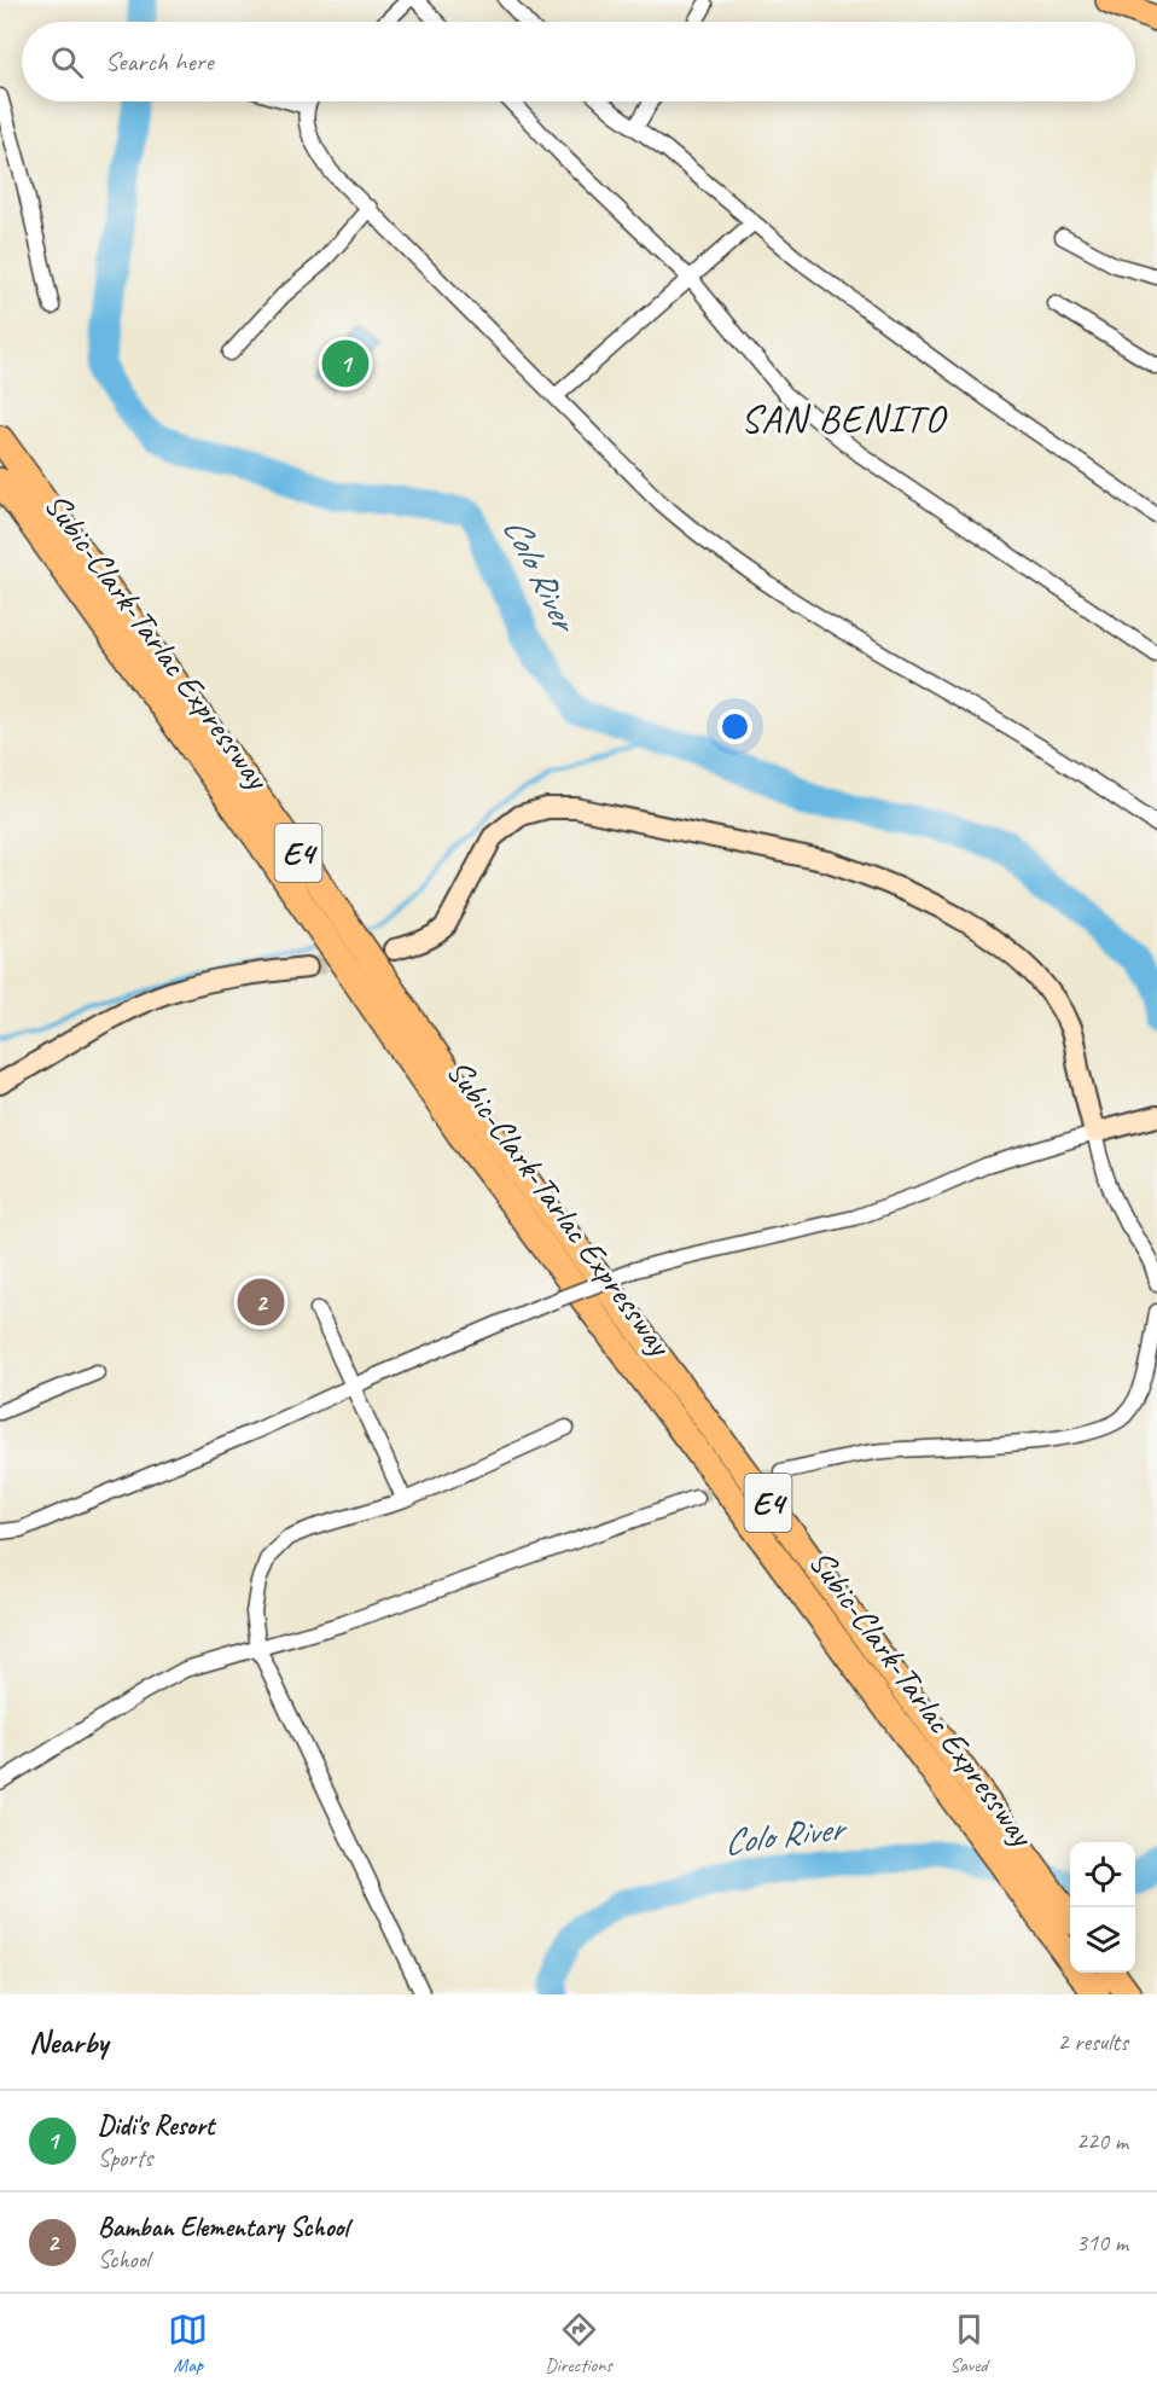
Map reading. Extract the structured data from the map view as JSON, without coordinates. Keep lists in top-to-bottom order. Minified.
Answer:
{"streets":{"highway":["Subic-Clark-Tarlac Expressway","E4"]},"districts":["SAN BENITO"],"water":["Colo River"],"page":{"search":"Search here","pins":["1","2"],"heading":["Nearby","2 results"],"list":[{"mark":"1","name":"Didi's Resort","note":"Sports","value":"220 m"},{"mark":"2","name":"Bamban Elementary School","note":"School","value":"310 m"}],"nav":["Map","Directions","Saved"]}}
